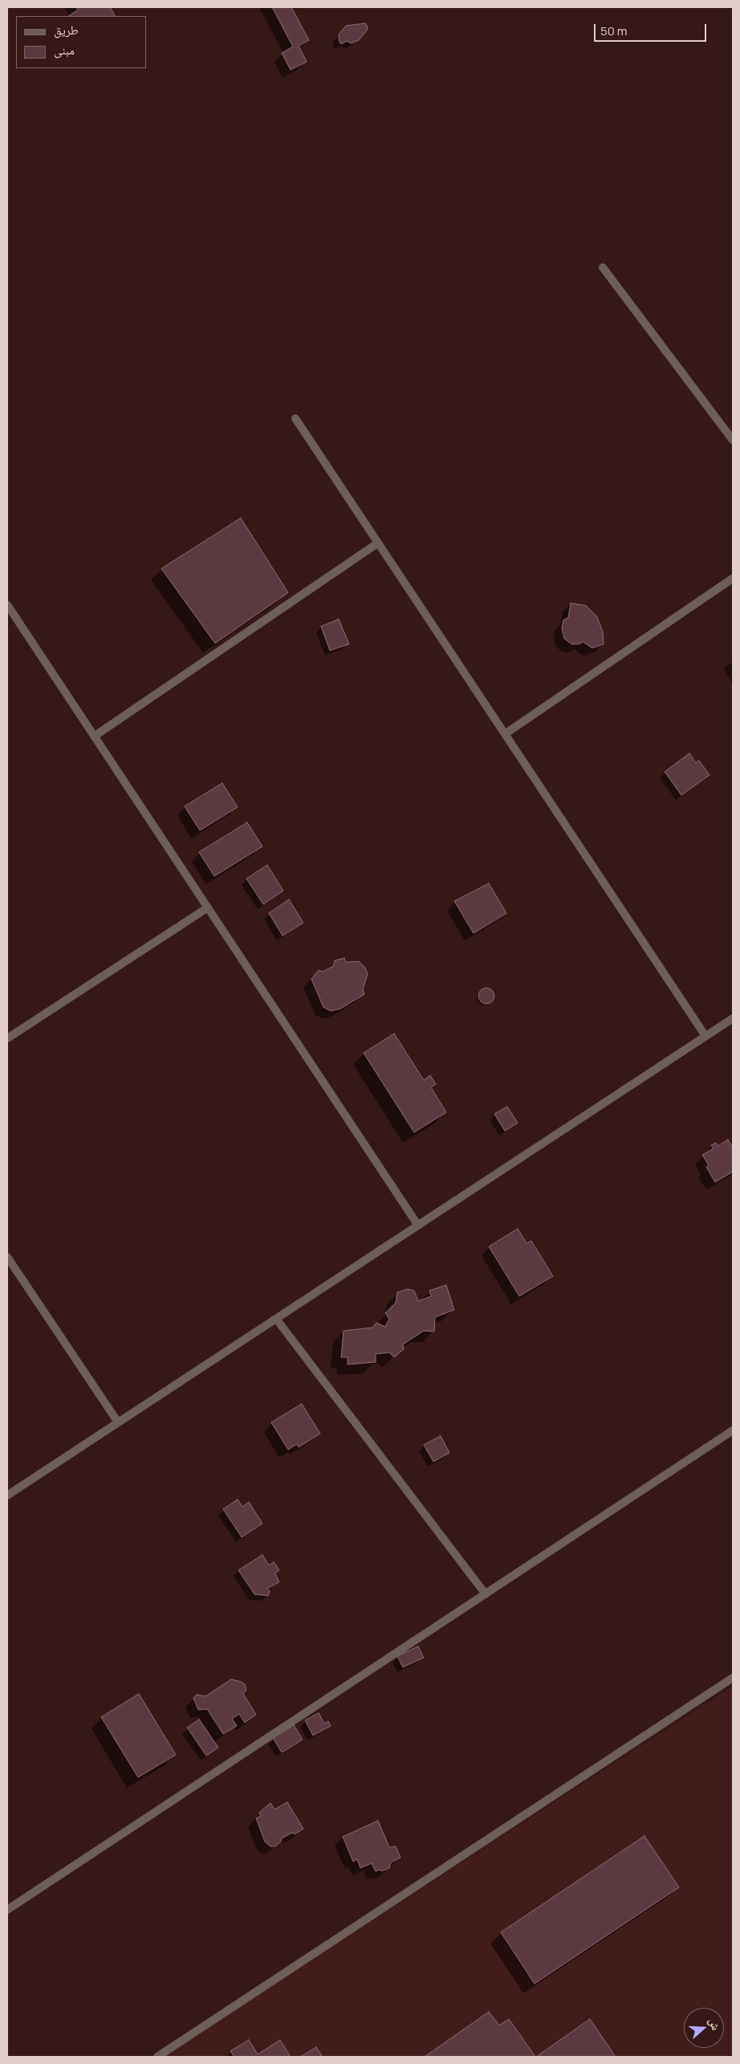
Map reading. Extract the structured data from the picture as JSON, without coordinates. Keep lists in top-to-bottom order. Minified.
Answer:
{"legend":["طريق","مبنى"],"scale_bar":"50 m","north":"right"}
